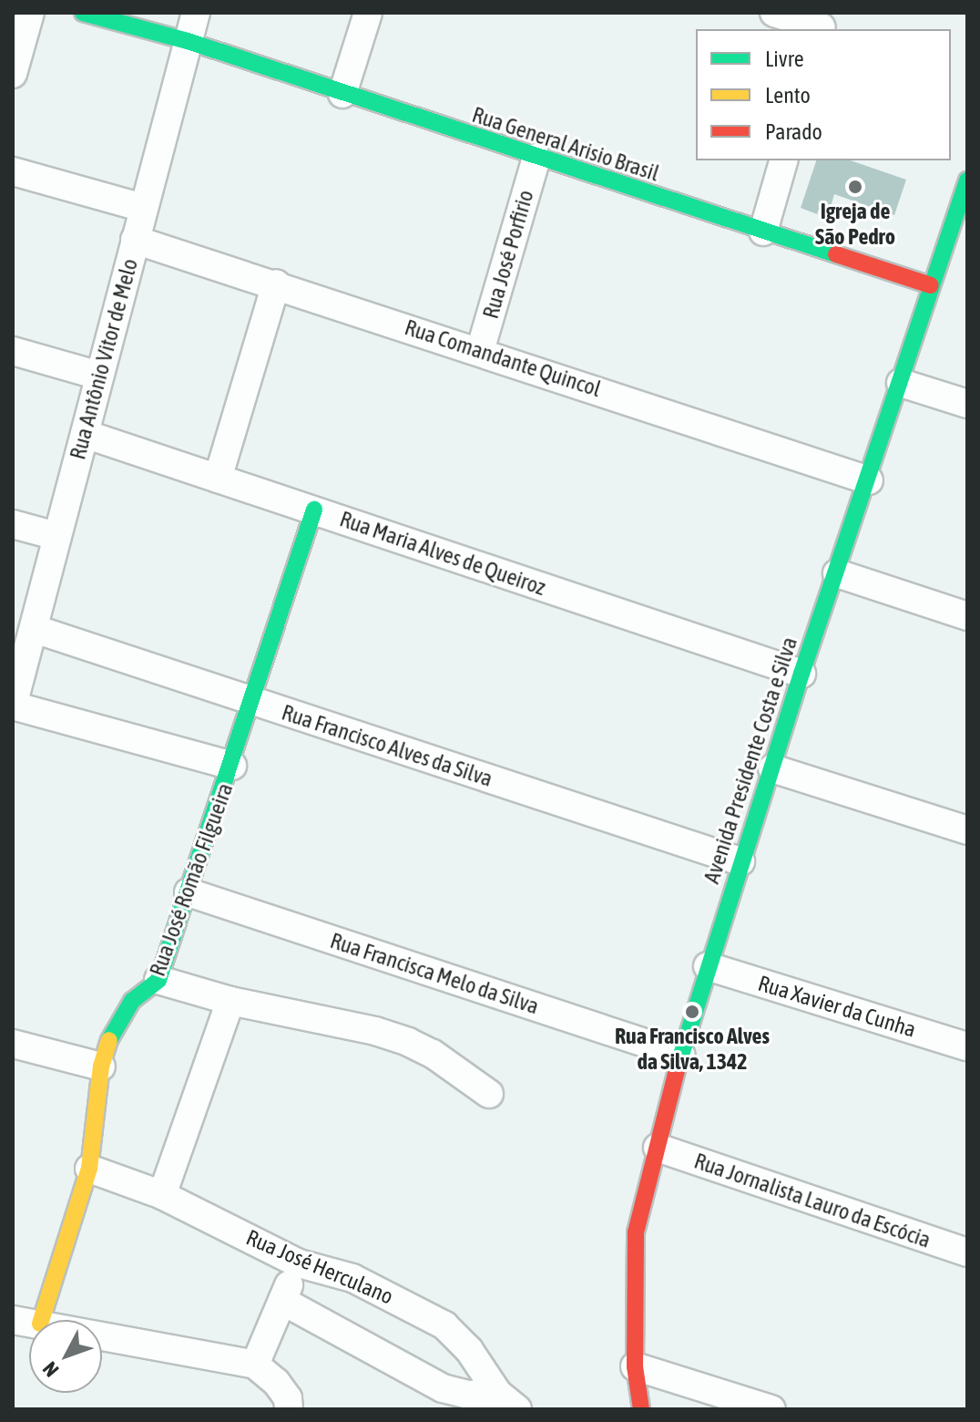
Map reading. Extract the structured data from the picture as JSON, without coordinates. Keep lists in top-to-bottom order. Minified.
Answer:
{"streets":{"street":["Rua General Arisio Brasil","Rua José Porfirio","Rua Comandante Quincol","Rua Antônio Vitor de Melo","Rua Maria Alves de Queiroz","Rua Francisco Alves da Silva","Avenida Presidente Costa e Silva","Rua José Romão Filgueira","Rua Francisca Melo da Silva","Rua Xavier da Cunha","Rua Jornalista Lauro da Escócia","Rua José Herculano"]},"crossings":[["Rua General Arisio Brasil","Rua José Porfirio"],["Rua General Arisio Brasil","Rua Antônio Vitor de Melo"],["Rua General Arisio Brasil","Avenida Presidente Costa e Silva"],["Rua José Porfirio","Rua Comandante Quincol"],["Rua Comandante Quincol","Rua Antônio Vitor de Melo"],["Rua Comandante Quincol","Avenida Presidente Costa e Silva"],["Rua Antônio Vitor de Melo","Rua Maria Alves de Queiroz"],["Rua Antônio Vitor de Melo","Rua Francisco Alves da Silva"],["Rua Maria Alves de Queiroz","Avenida Presidente Costa e Silva"],["Rua Maria Alves de Queiroz","Rua José Romão Filgueira"],["Rua Francisco Alves da Silva","Avenida Presidente Costa e Silva"],["Rua Francisco Alves da Silva","Rua José Romão Filgueira"],["Avenida Presidente Costa e Silva","Rua Francisca Melo da Silva"],["Avenida Presidente Costa e Silva","Rua Xavier da Cunha"],["Avenida Presidente Costa e Silva","Rua Jornalista Lauro da Escócia"],["Rua José Romão Filgueira","Rua Francisca Melo da Silva"],["Rua José Romão Filgueira","Rua José Herculano"]],"places":["Igreja de São Pedro","Rua Francisco Alves da Silva, 1342"],"legend":["Livre","Lento","Parado"],"north":"bottom left"}
